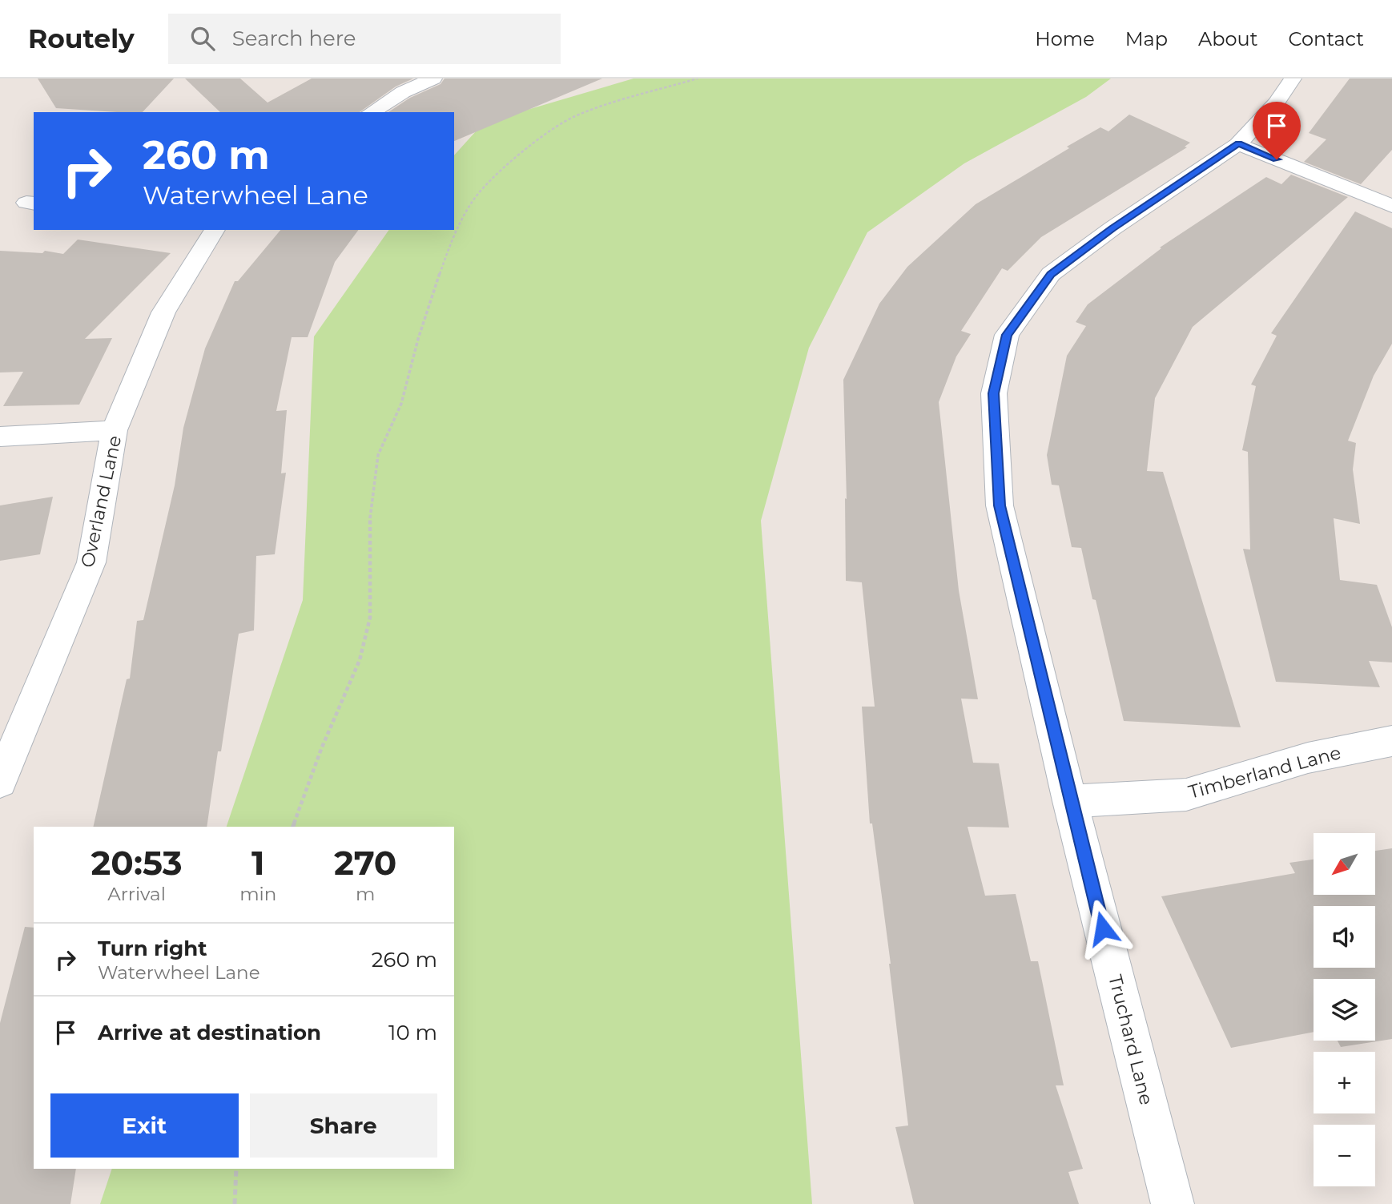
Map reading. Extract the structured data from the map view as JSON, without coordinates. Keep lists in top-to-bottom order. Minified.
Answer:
{"streets":{"street":["Overland Lane","Timberland Lane","Truchard Lane"]},"crossings":[["Timberland Lane","Truchard Lane"]],"north":"bottom left","page":{"header":"Routely","search":"Search here","nav":["Home","Map","About","Contact"],"turn":["260 m","Waterwheel Lane"],"eta":["20:53","Arrival","1","min","270","m"],"map_buttons":["+","−"],"list":[{"name":"Turn right","note":"Waterwheel Lane","value":"260 m"},{"name":"Arrive at destination","value":"10 m"}],"buttons":["Exit","Share"]}}
